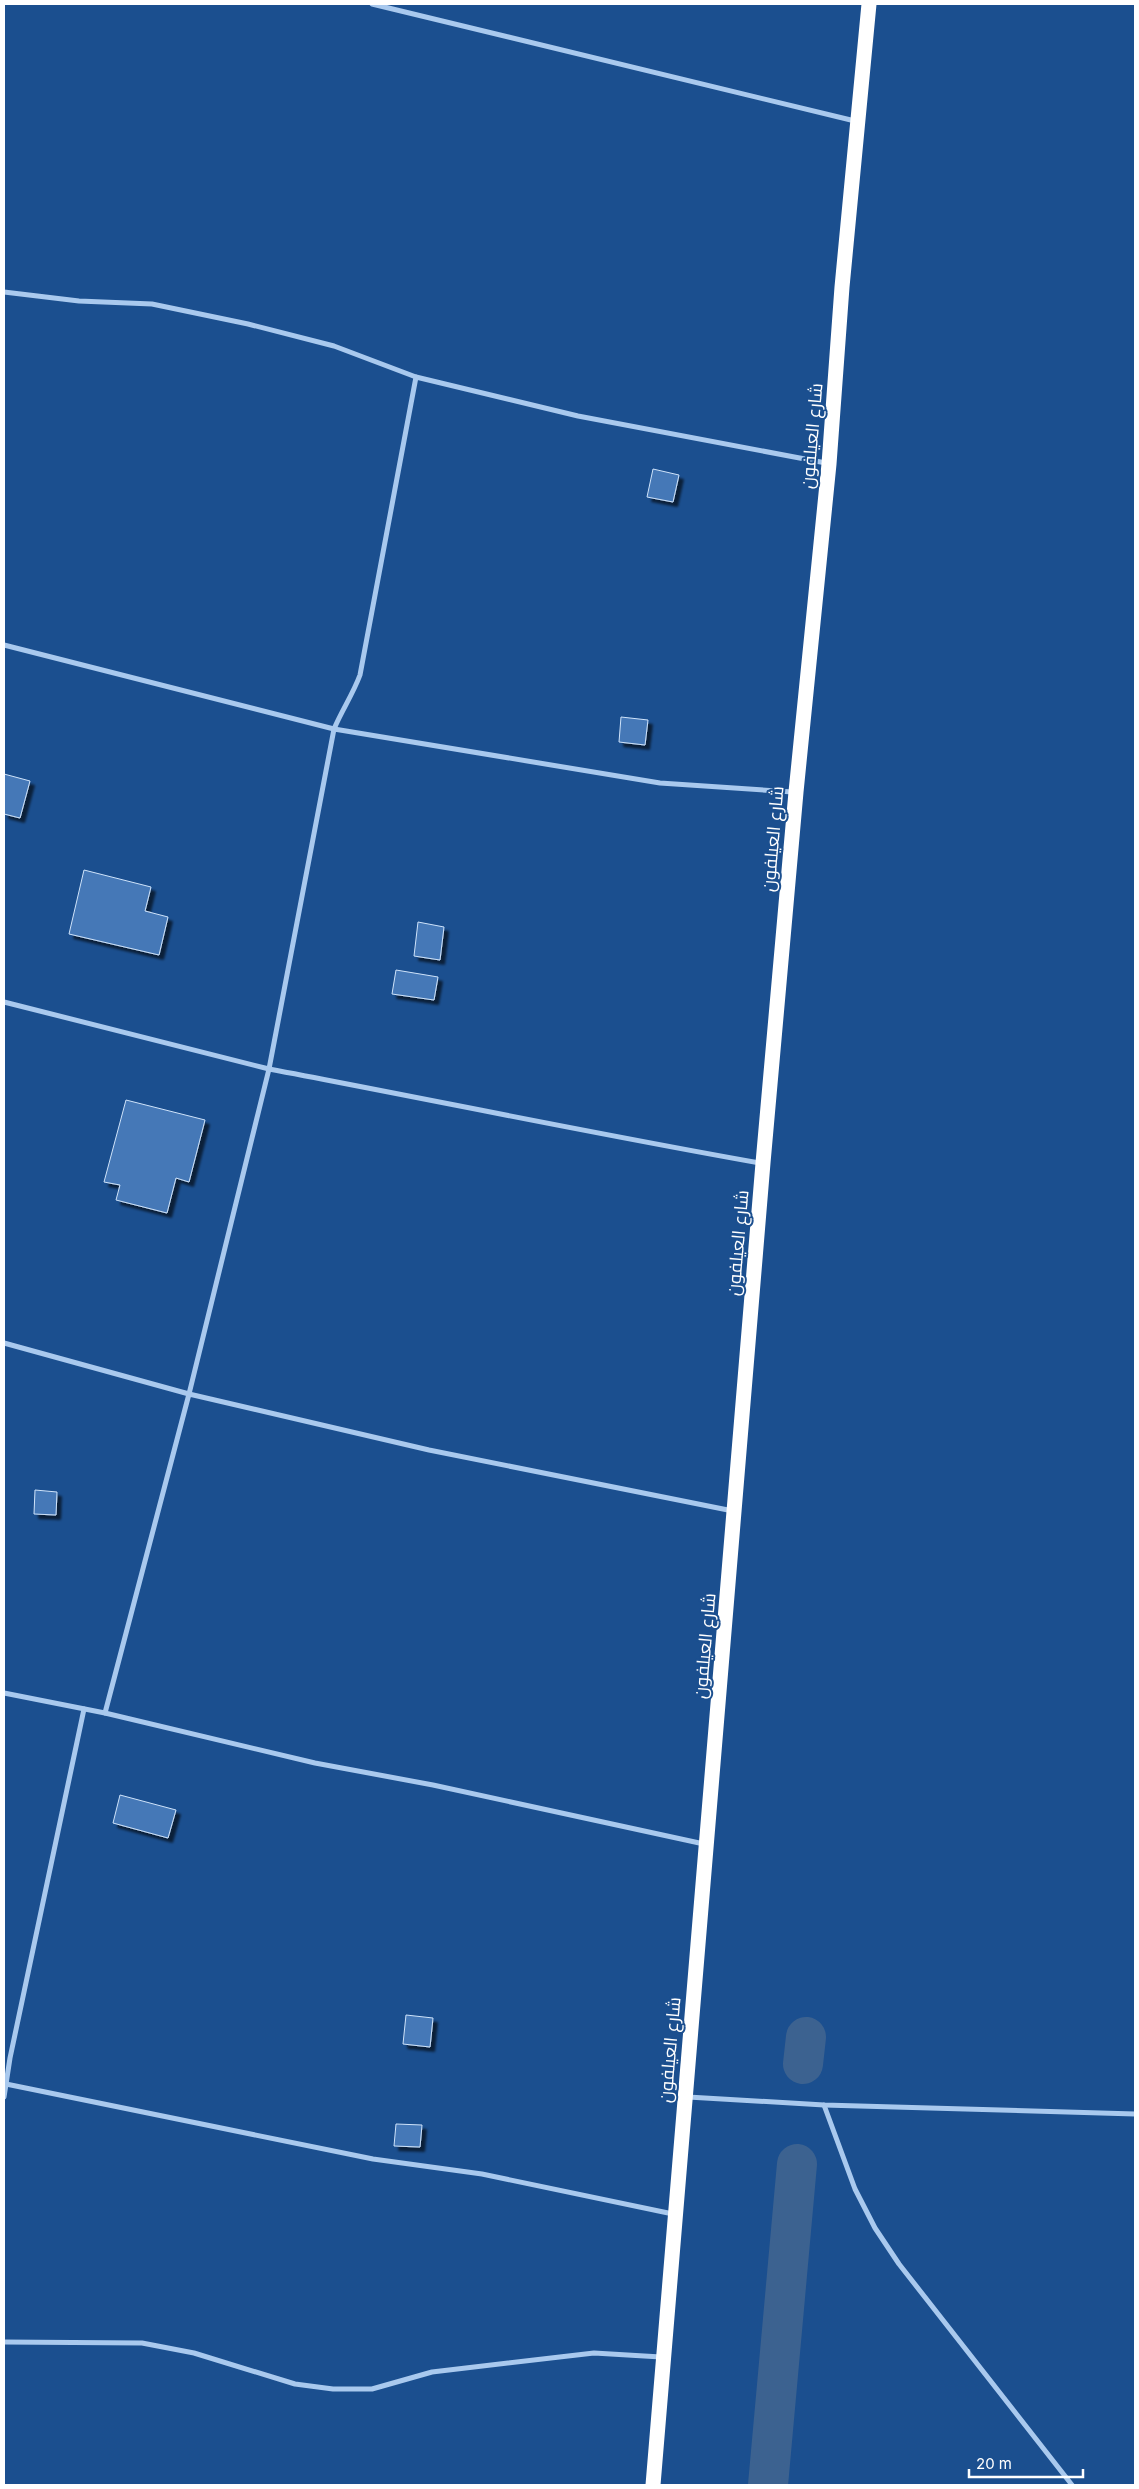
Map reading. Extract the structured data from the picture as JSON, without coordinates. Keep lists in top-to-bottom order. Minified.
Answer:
{"streets":{"highway":["شارع العيلفون"]},"scale_bar":"20 m"}
